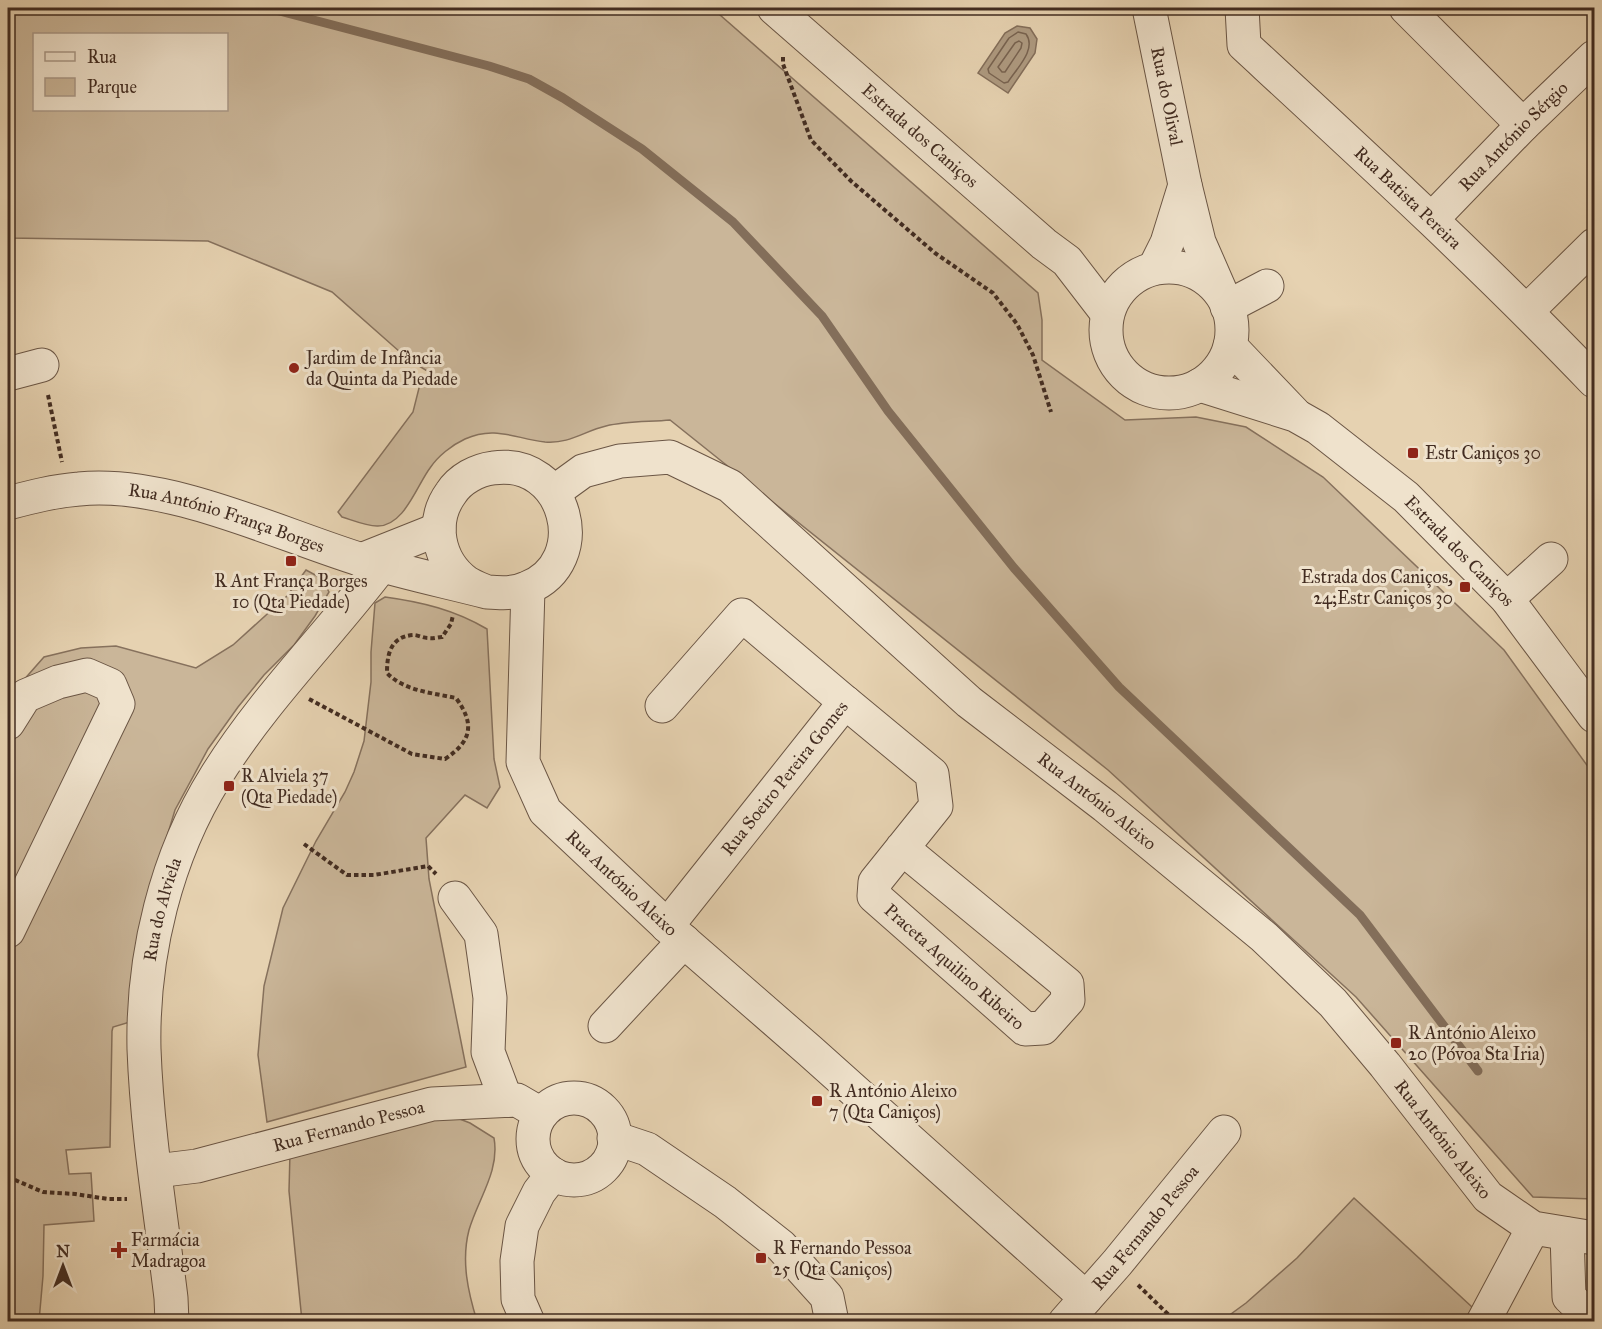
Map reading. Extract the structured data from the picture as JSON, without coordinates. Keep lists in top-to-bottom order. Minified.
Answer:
{"streets":{"street":["Rua do Olival","Estrada dos Caniços","Rua António Sérgio","Rua Batista Pereira","Rua António França Borges","Rua Soeiro Pereira Gomes","Rua António Aleixo","Rua do Alviela","Praceta Aquilino Ribeiro","Rua Fernando Pessoa"]},"crossings":[["Rua do Olival","Estrada dos Caniços"],["Rua António Sérgio","Rua Batista Pereira"],["Rua António França Borges","Rua António Aleixo"],["Rua António França Borges","Rua do Alviela"],["Rua Soeiro Pereira Gomes","Rua António Aleixo"],["Rua Soeiro Pereira Gomes","Praceta Aquilino Ribeiro"],["Rua António Aleixo","Rua Fernando Pessoa"],["Rua do Alviela","Rua Fernando Pessoa"]],"places":{"other":["Jardim de Infância da Quinta da Piedade"],"transit":["Estr Caniços 30","R Ant França Borges 10 (Qta Piedade)","Estrada dos Caniços, 24;Estr Caniços 30","R Alviela 37 (Qta Piedade)","R António Aleixo 20 (Póvoa Sta Iria)","R António Aleixo 7 (Qta Caniços)","R Fernando Pessoa 25 (Qta Caniços)"],"health":["Farmácia Madragoa"]},"legend":["Rua","Parque"],"north":"top"}
